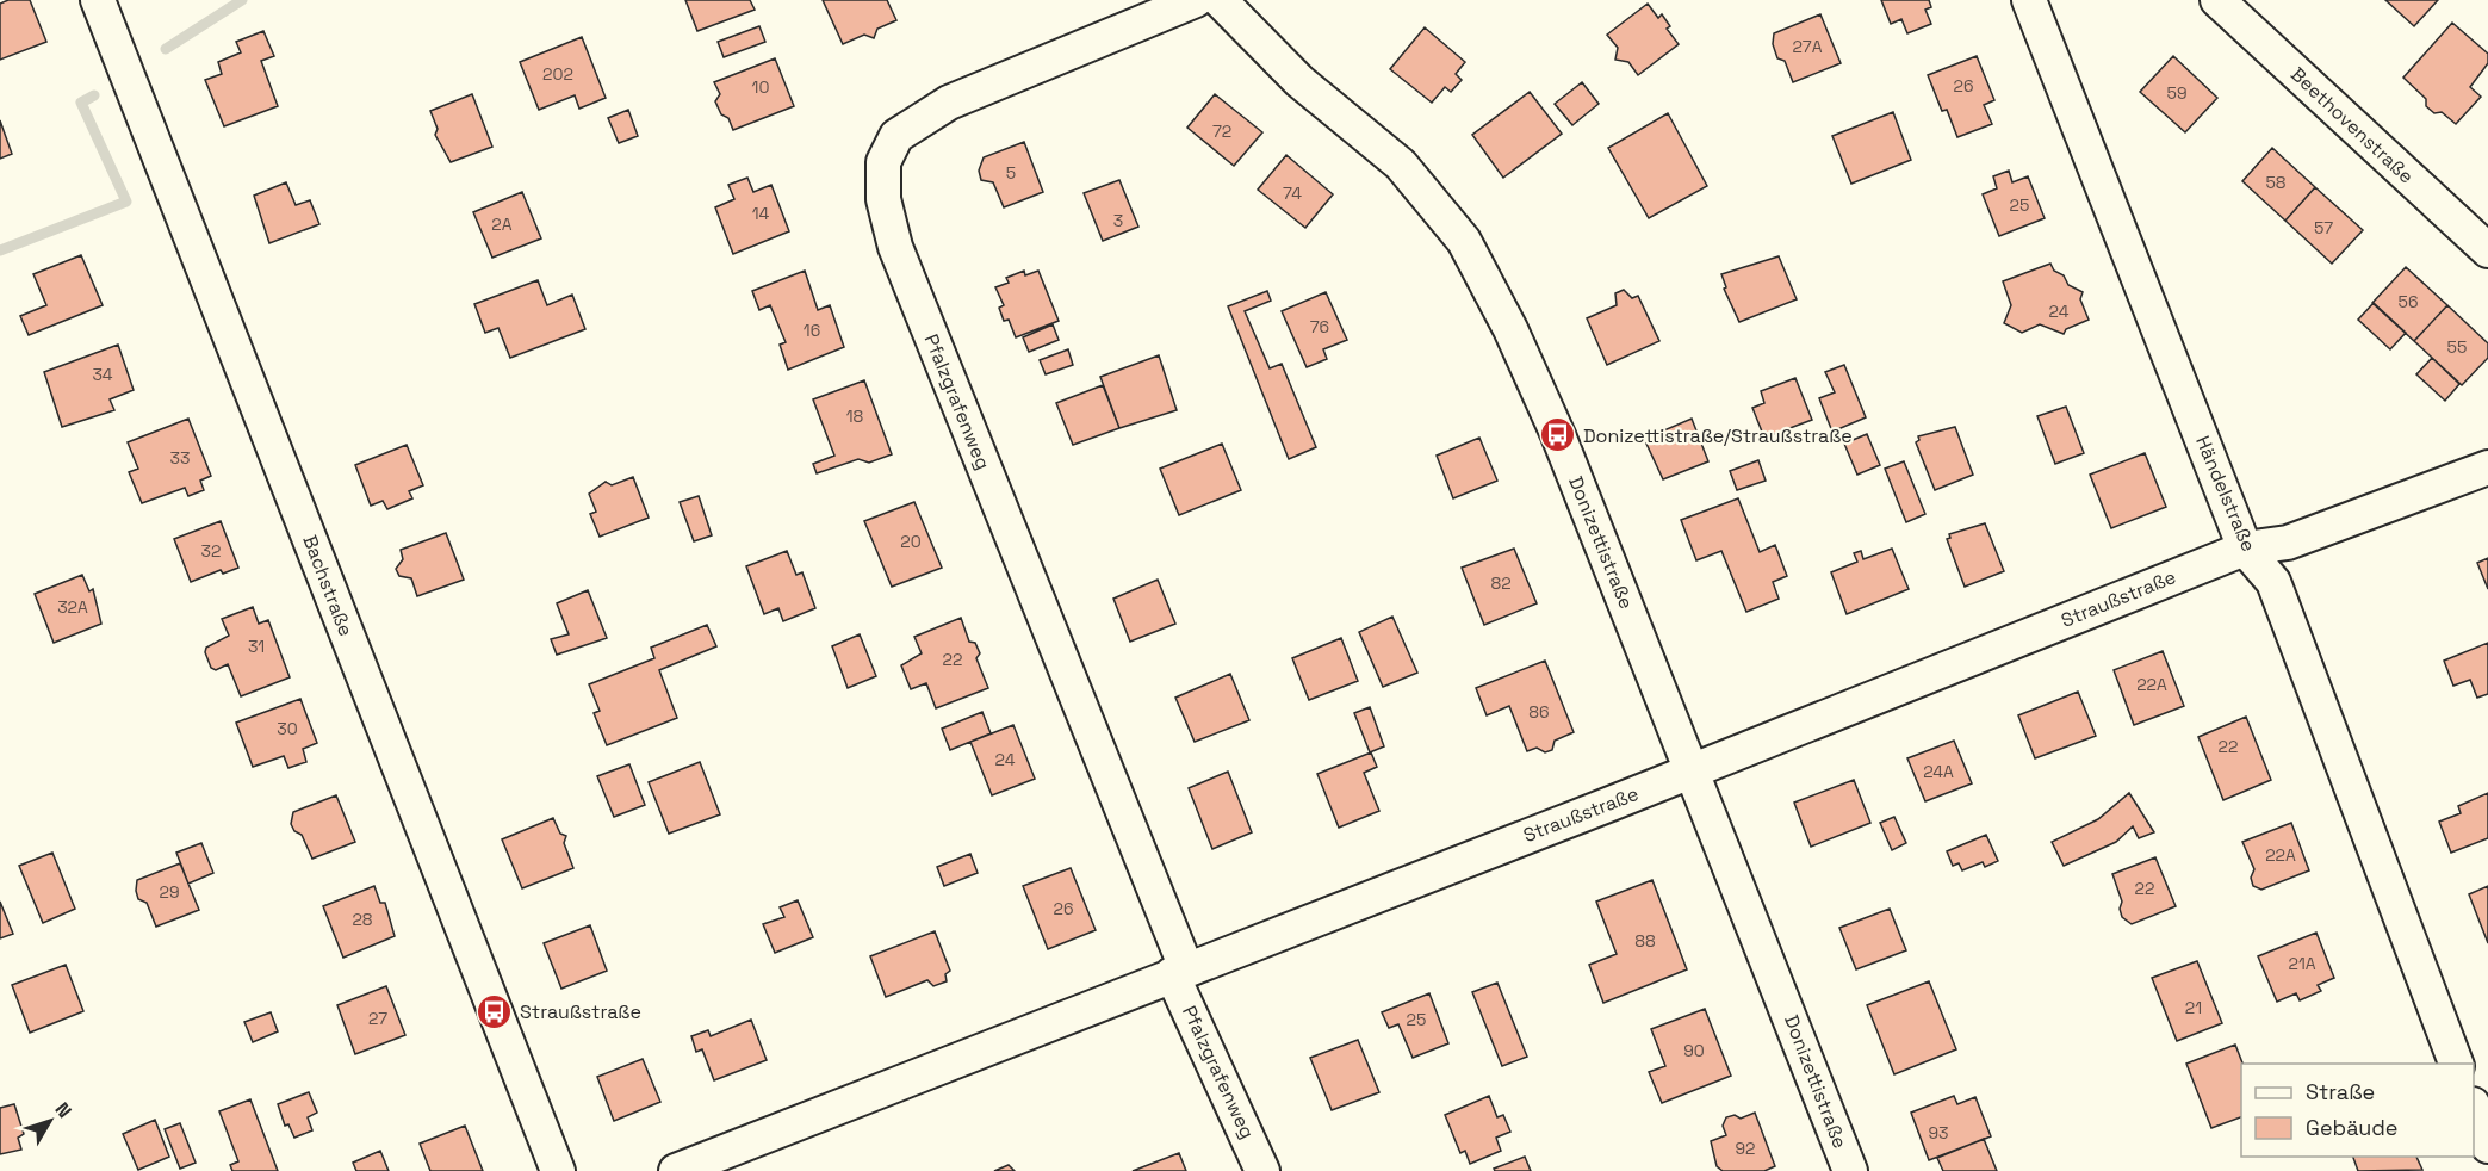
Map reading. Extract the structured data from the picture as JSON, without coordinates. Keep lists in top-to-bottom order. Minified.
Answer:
{"streets":{"street":["Beethovenstraße","Pfalzgrafenweg","Händelstraße","Donizettistraße","Bachstraße","Straußstraße"]},"crossings":[["Pfalzgrafenweg","Straußstraße"],["Händelstraße","Straußstraße"],["Donizettistraße","Straußstraße"]],"places":{"bus stop":["Donizettistraße/Straußstraße","Straußstraße"]},"house_numbers":["27A","202","26","10","59","72","5","58","74","25","14","3","2A","57","56","24","76","16","55","34","18","33","20","32","82","32A","31","22","22A","86","30","22","24","24A","22A","22","29","26","28","88","21A","21","27","25","90","93","92"],"legend":["Straße","Gebäude"],"north":"top right"}
